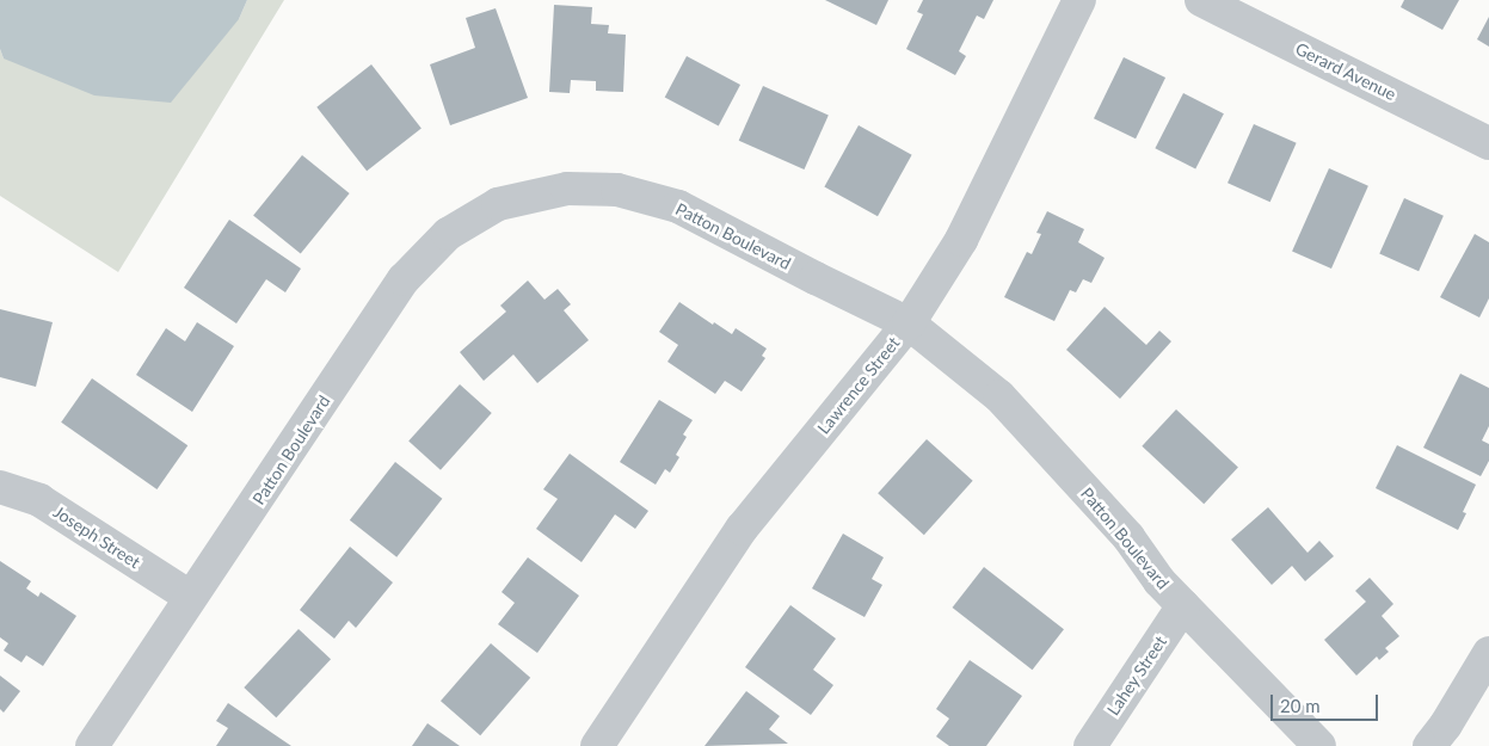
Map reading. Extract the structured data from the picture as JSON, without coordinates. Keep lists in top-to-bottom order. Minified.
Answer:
{"streets":{"street":["Gerard Avenue","Patton Boulevard","Lawrence Street","Joseph Street","Lahey Street"]},"crossings":[["Patton Boulevard","Lawrence Street"],["Patton Boulevard","Joseph Street"],["Patton Boulevard","Lahey Street"]],"scale_bar":"20 m"}
